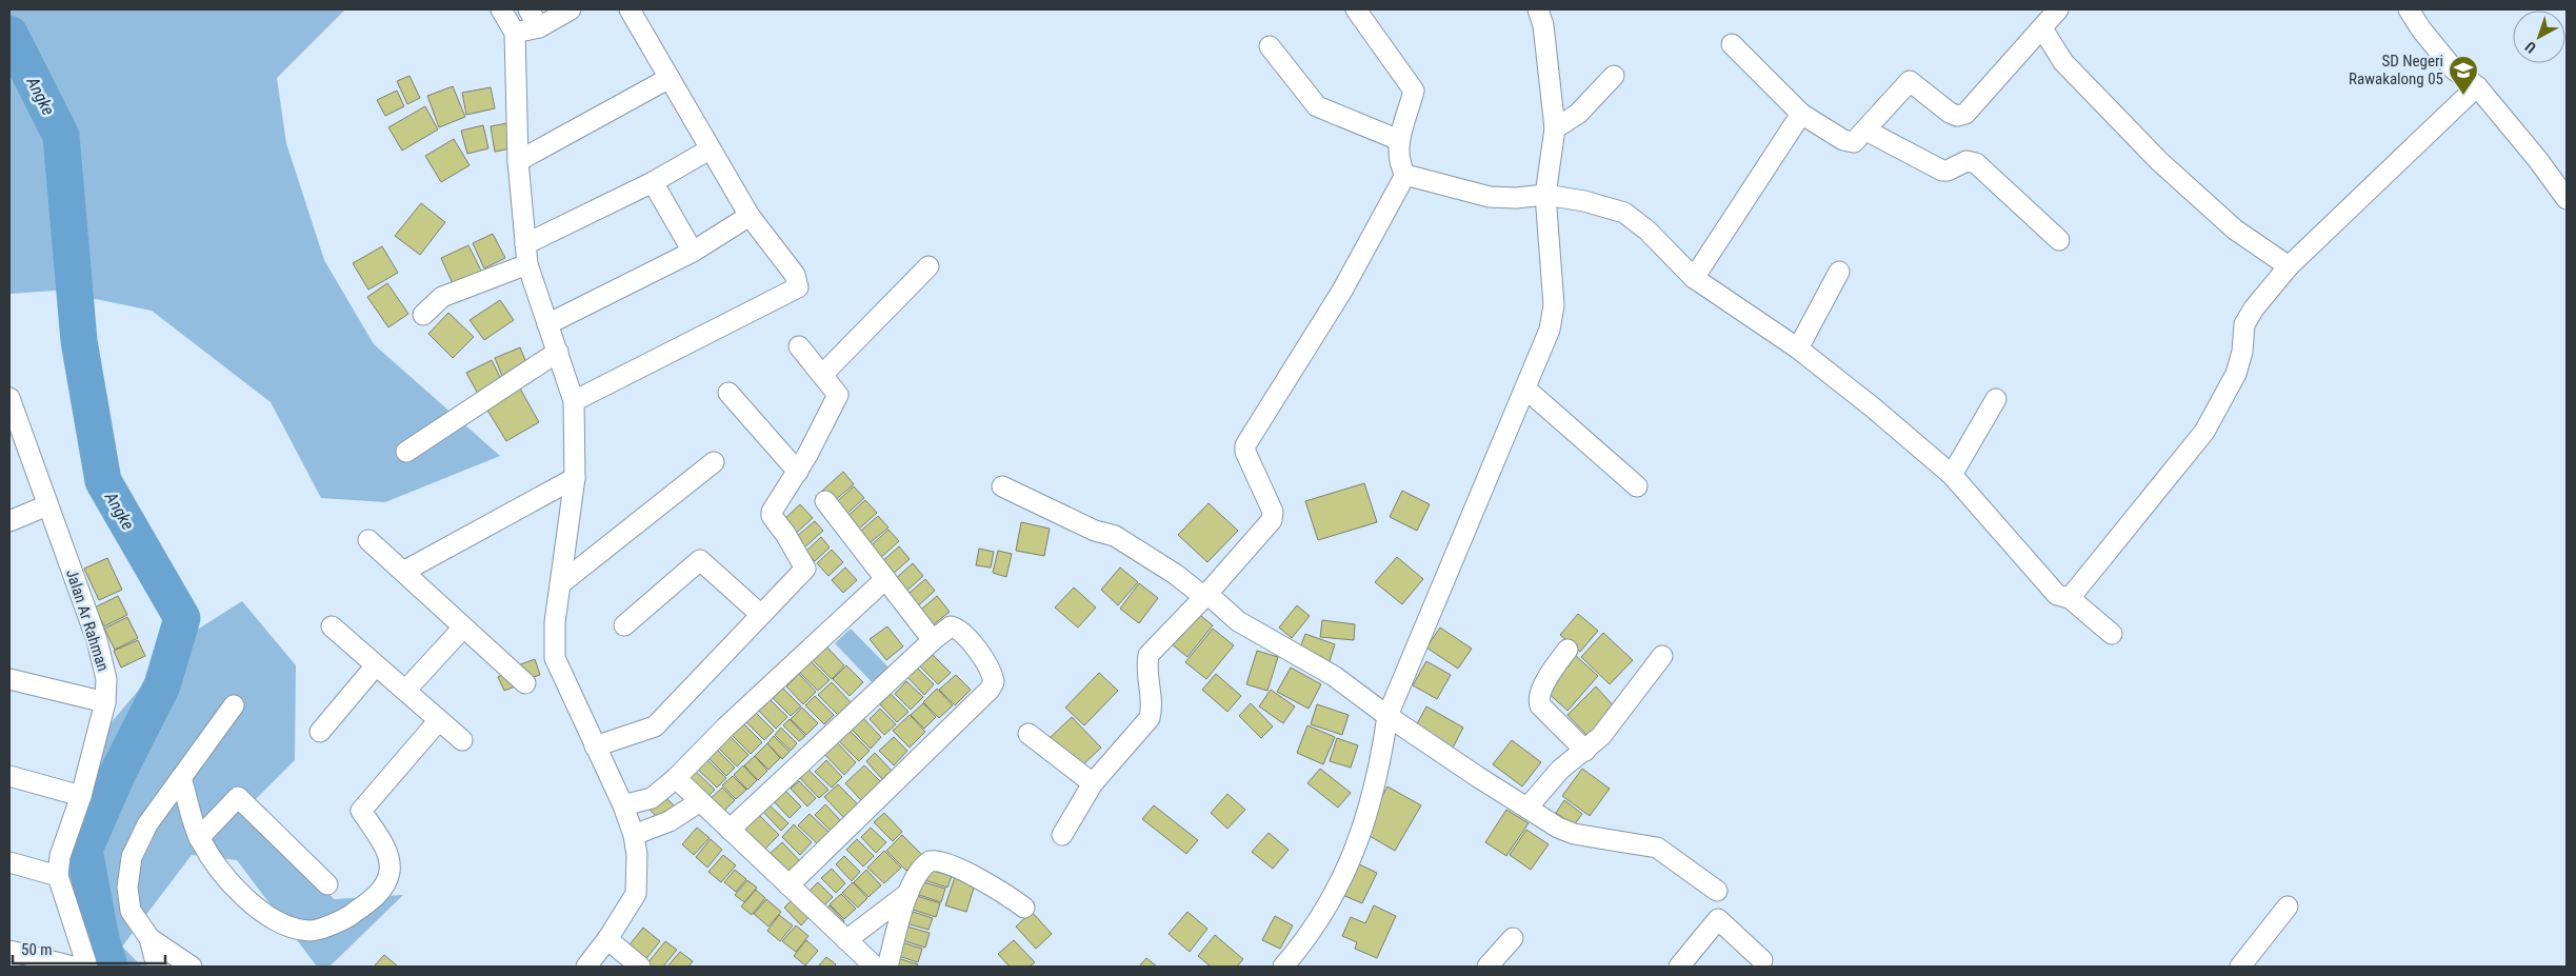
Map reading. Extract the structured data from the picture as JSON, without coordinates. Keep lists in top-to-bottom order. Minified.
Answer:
{"streets":{"street":["Jalan Ar Rahman"]},"water":["Angke"],"places":{"school or university":["SD Negeri Rawakalong 05"]},"scale_bar":"50 m","north":"bottom left"}
